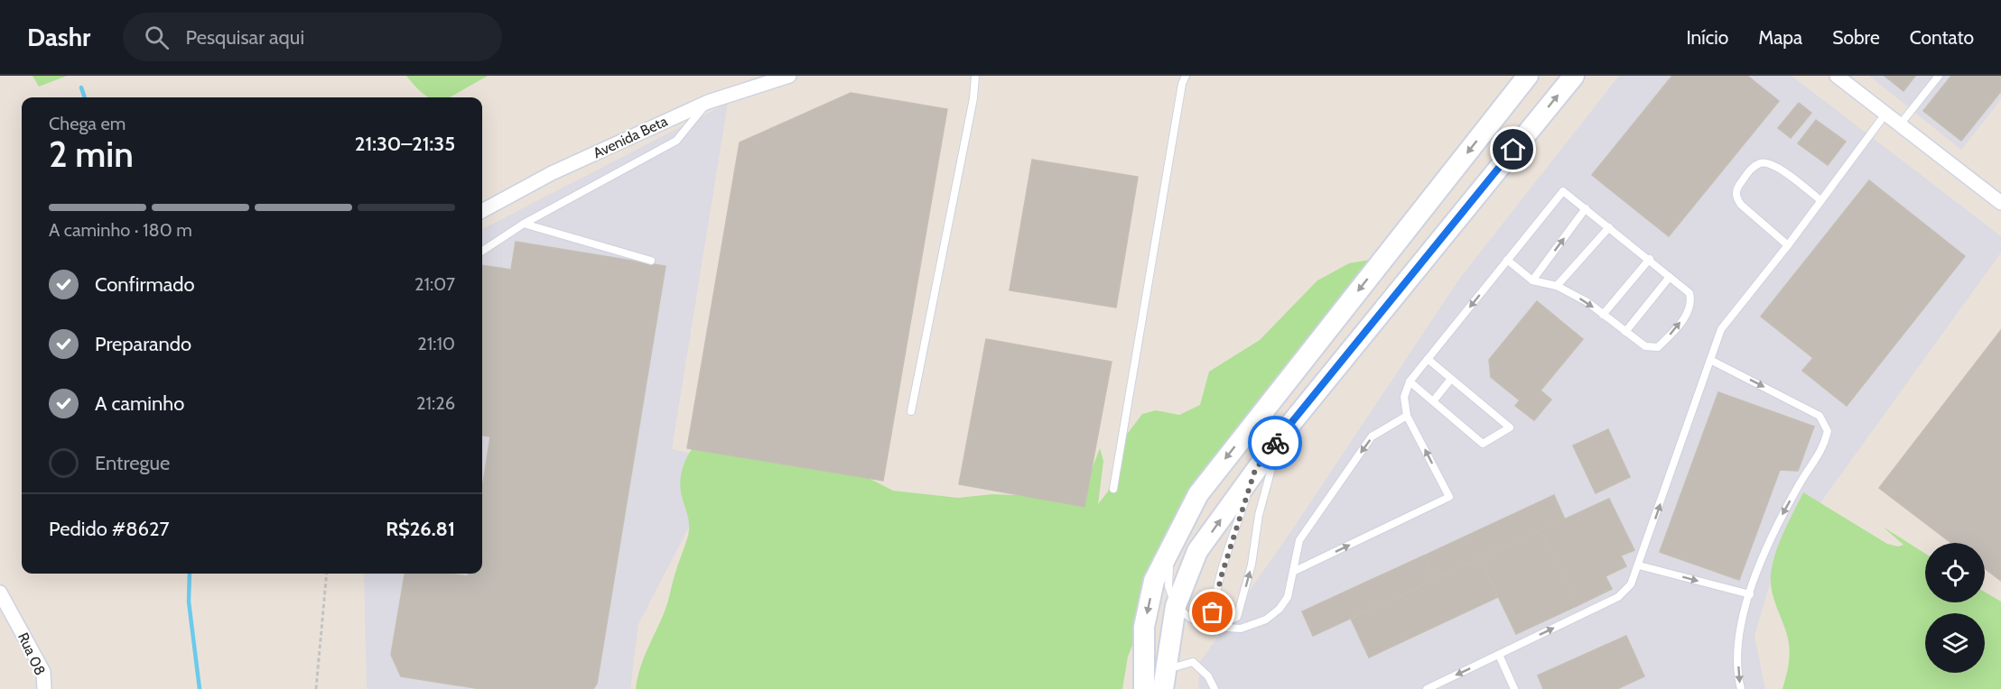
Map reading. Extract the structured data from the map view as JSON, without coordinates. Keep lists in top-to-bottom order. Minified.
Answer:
{"streets":{"street":["Avenida Beta","Rua 08"]},"page":{"header":"Dashr","search":"Pesquisar aqui","nav":["Início","Mapa","Sobre","Contato"],"heading":["2 min","Chega em","21:30–21:35"],"panel":["Pedido #8627","R$26.81"],"bar":"A caminho · 180 m","list":[["Confirmado","21:07"],["Preparando","21:10"],["A caminho","21:26"],"Entregue"]}}
